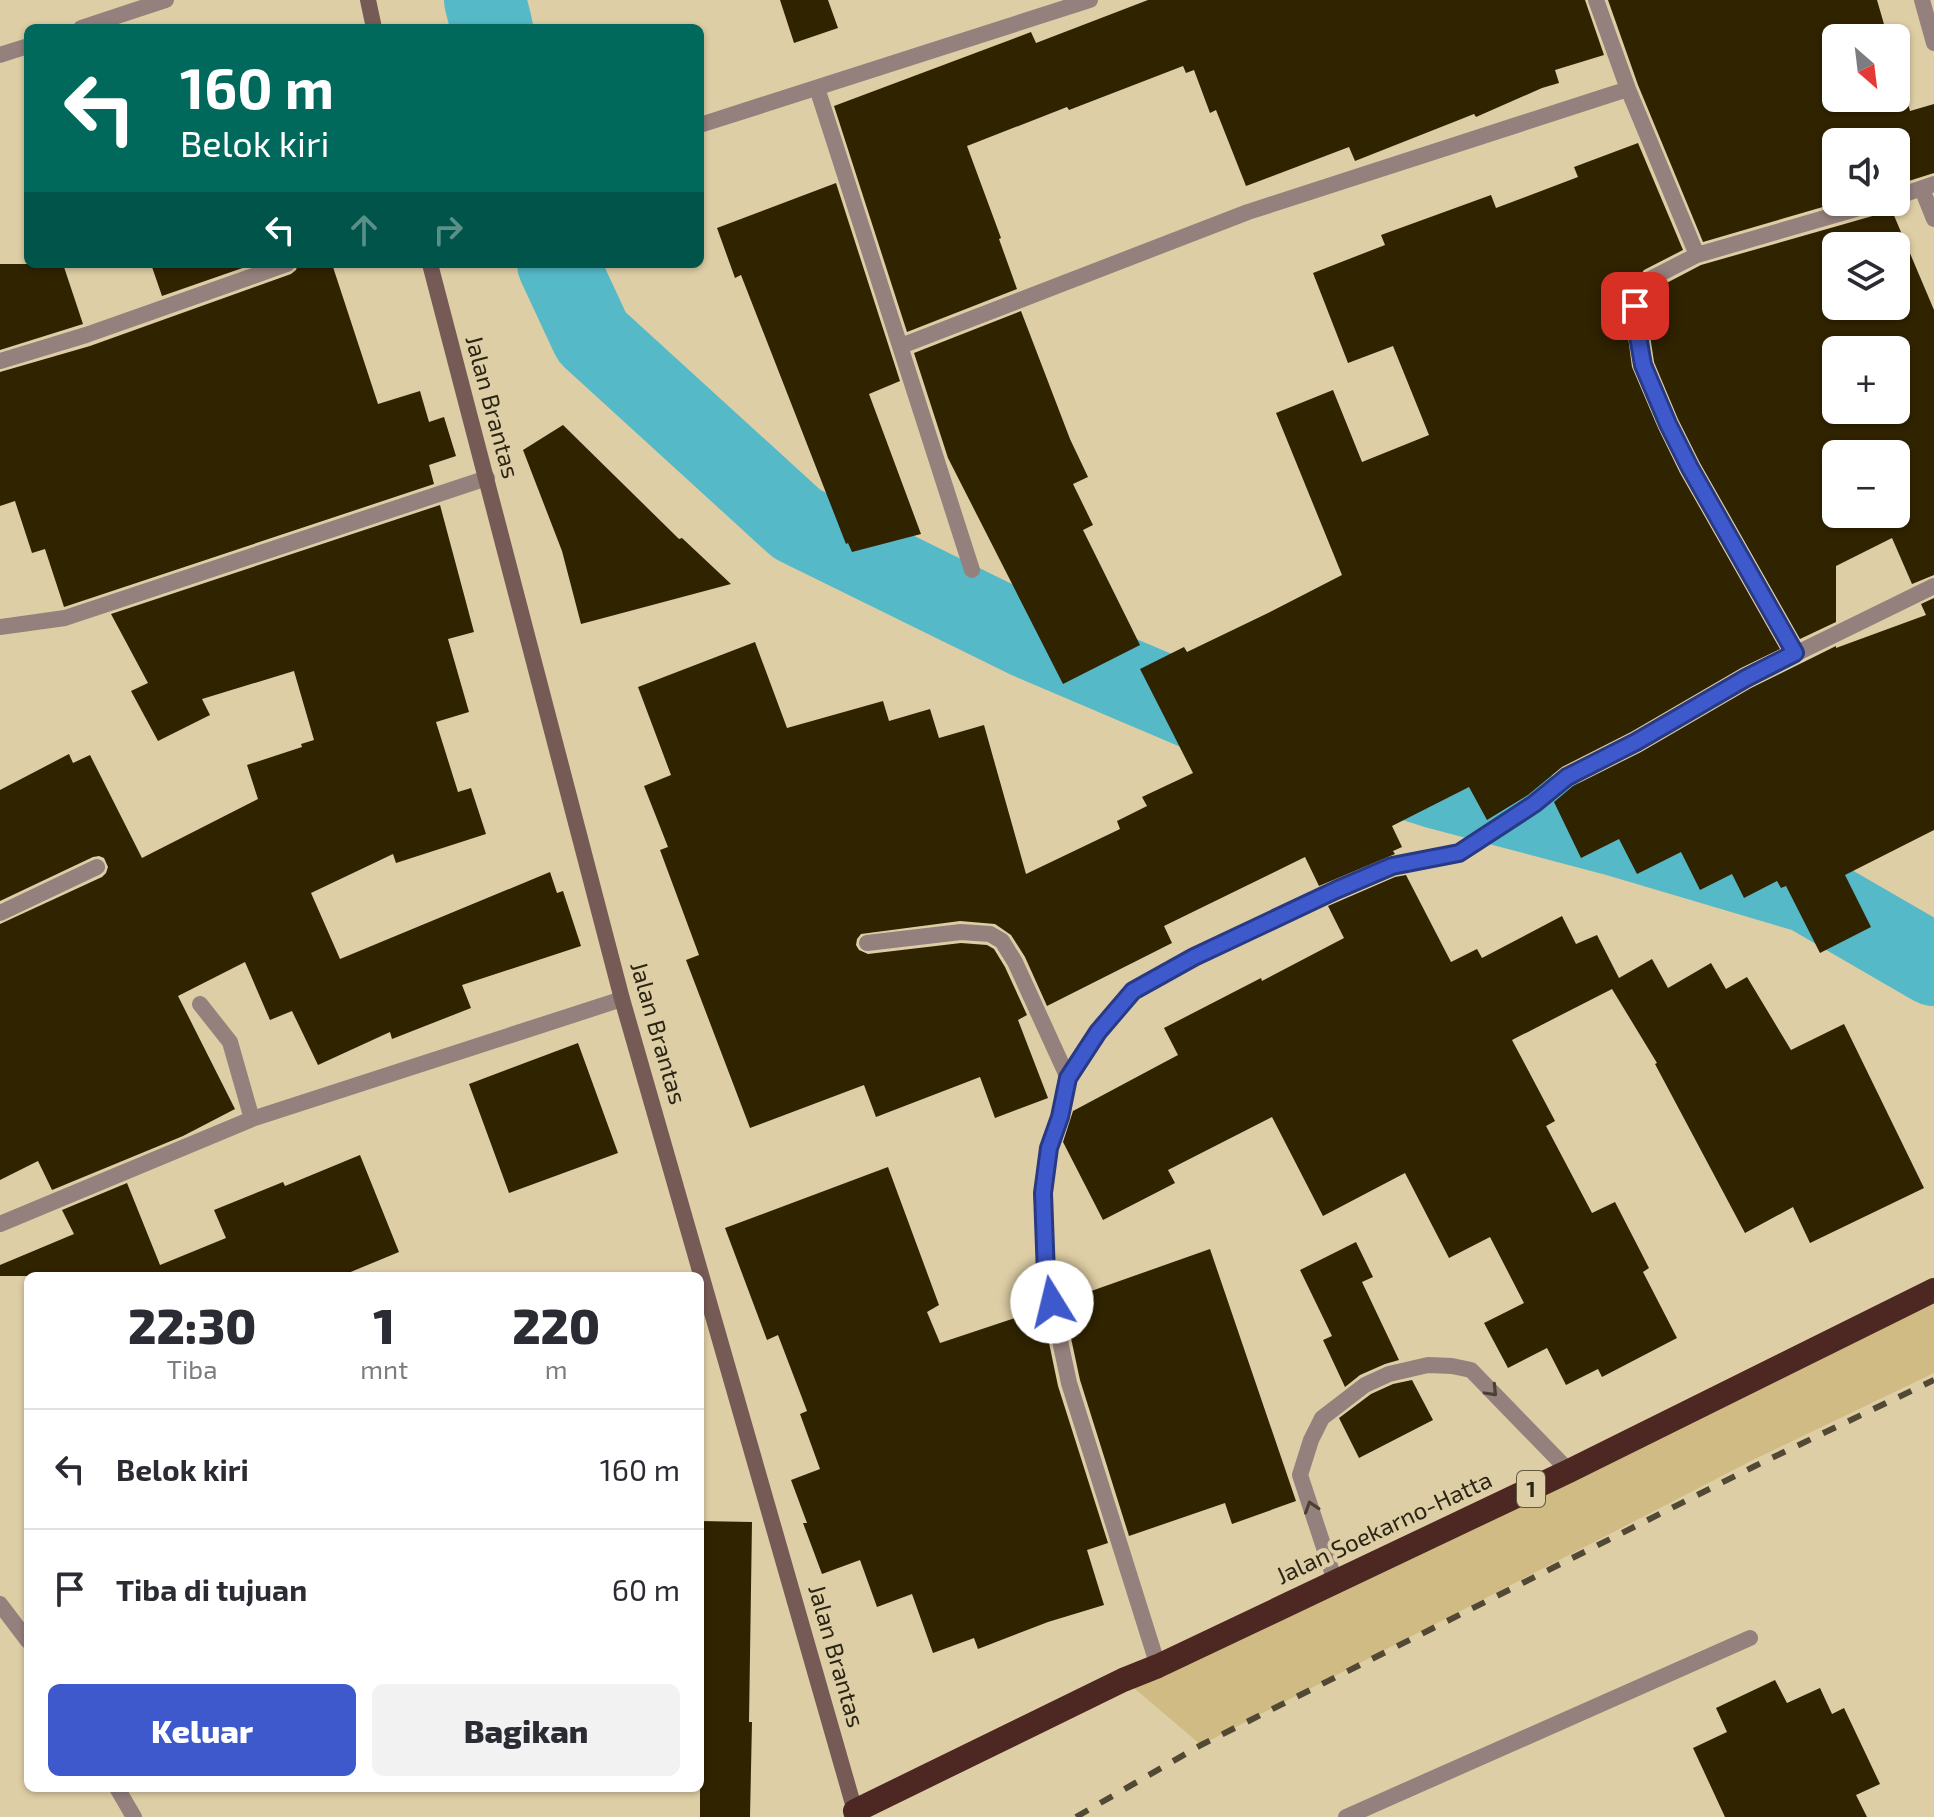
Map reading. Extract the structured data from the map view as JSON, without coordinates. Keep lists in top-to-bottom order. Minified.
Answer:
{"streets":{"highway":["1","Jalan Soekarno-Hatta"],"main road":["Jalan Brantas"]},"crossings":[["Jalan Brantas","Jalan Soekarno-Hatta"]],"north":"bottom right","page":{"map_buttons":["+","−"],"turn":["160 m","Belok kiri"],"eta":["22:30","Tiba","1","mnt","220","m"],"list":[{"name":"Belok kiri","value":"160 m"},{"name":"Tiba di tujuan","value":"60 m"}],"buttons":["Keluar","Bagikan"]}}
